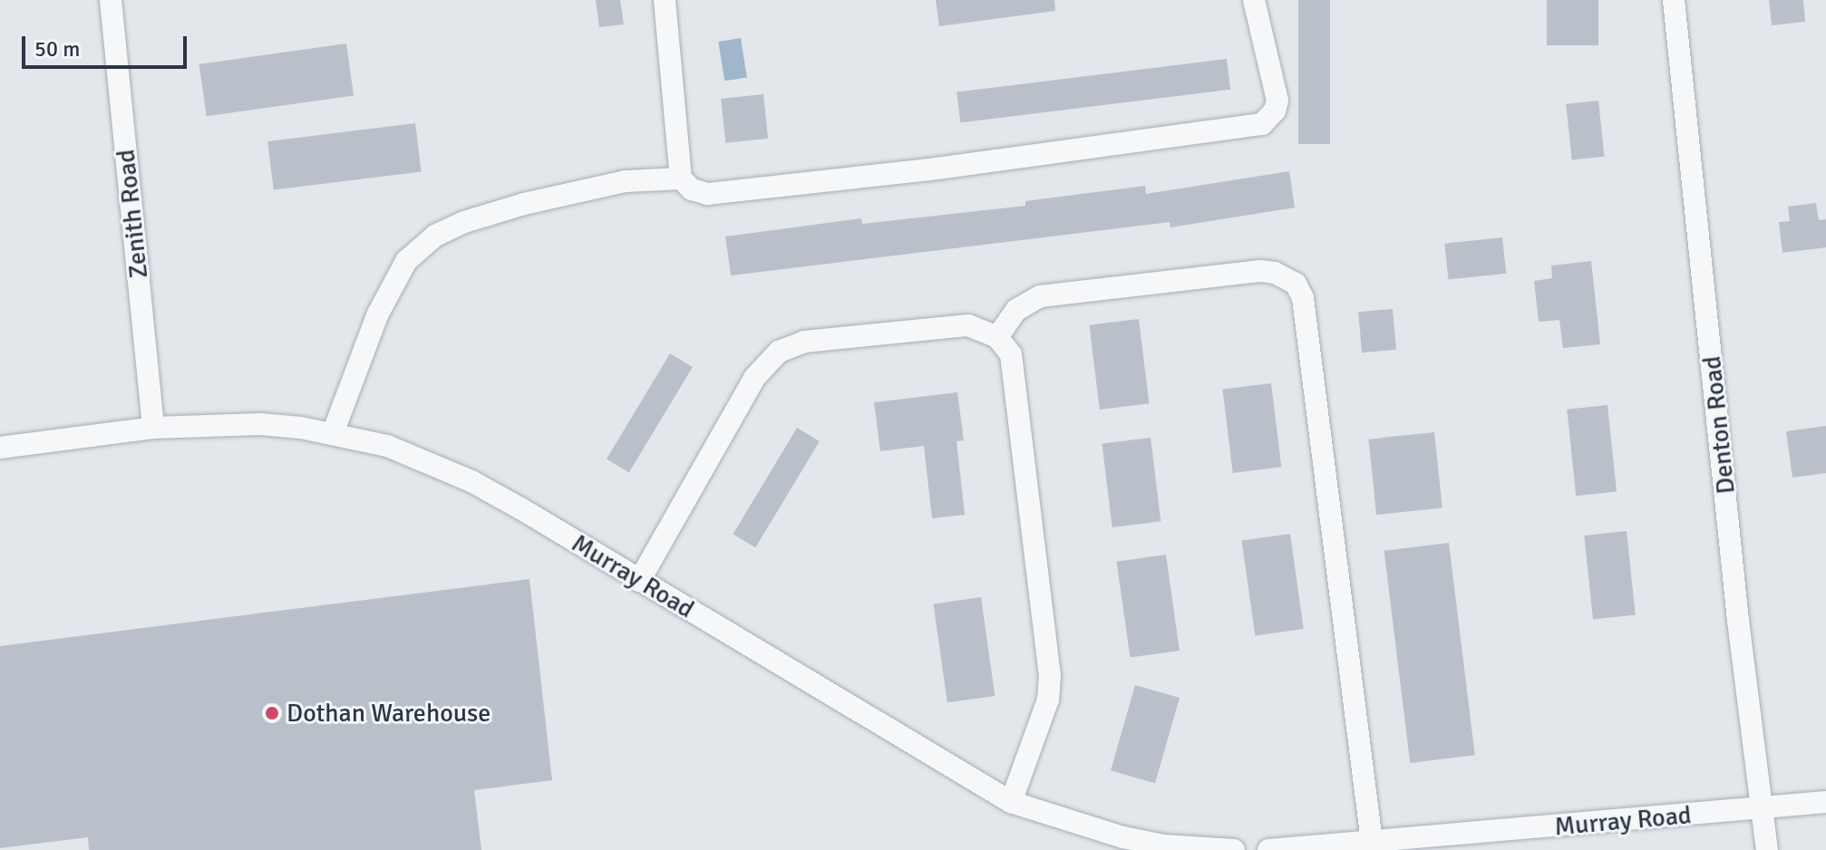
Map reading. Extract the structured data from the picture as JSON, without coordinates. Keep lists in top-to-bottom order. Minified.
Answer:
{"streets":{"street":["Zenith Road","Denton Road","Murray Road"]},"crossings":[["Zenith Road","Murray Road"],["Denton Road","Murray Road"]],"places":["Dothan Warehouse"],"scale_bar":"50 m"}
